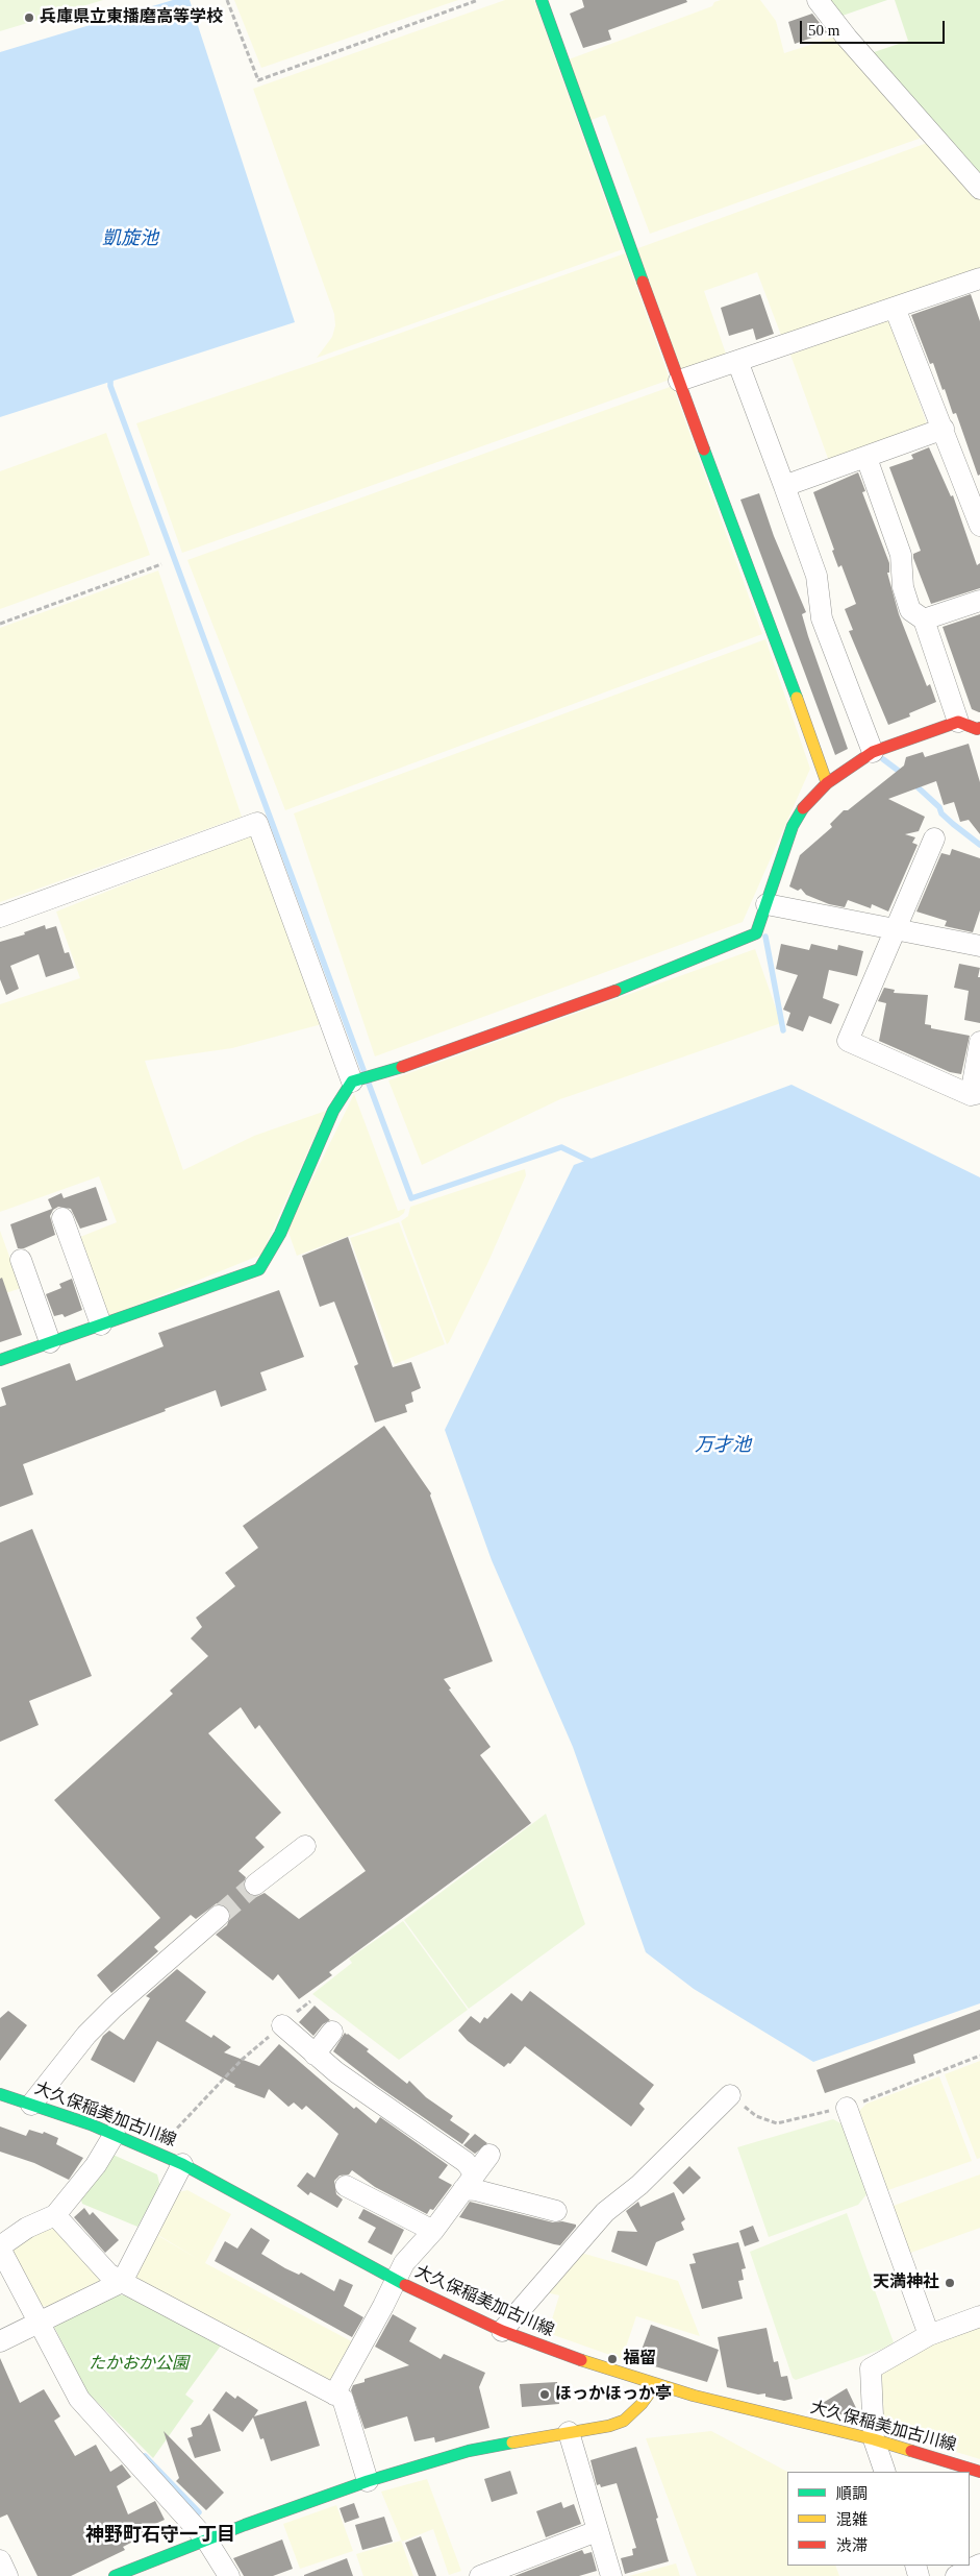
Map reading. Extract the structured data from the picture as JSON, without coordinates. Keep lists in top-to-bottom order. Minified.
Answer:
{"streets":{"street":["大久保稲美加古川線"]},"districts":["神野町石守一丁目"],"water":["凱旋池","万才池"],"parks":["たかおか公園"],"places":["兵庫県立東播磨高等学校","天満神社","福留","ほっかほっか亭"],"legend":["順調","混雑","渋滞"],"scale_bar":"50 m"}
